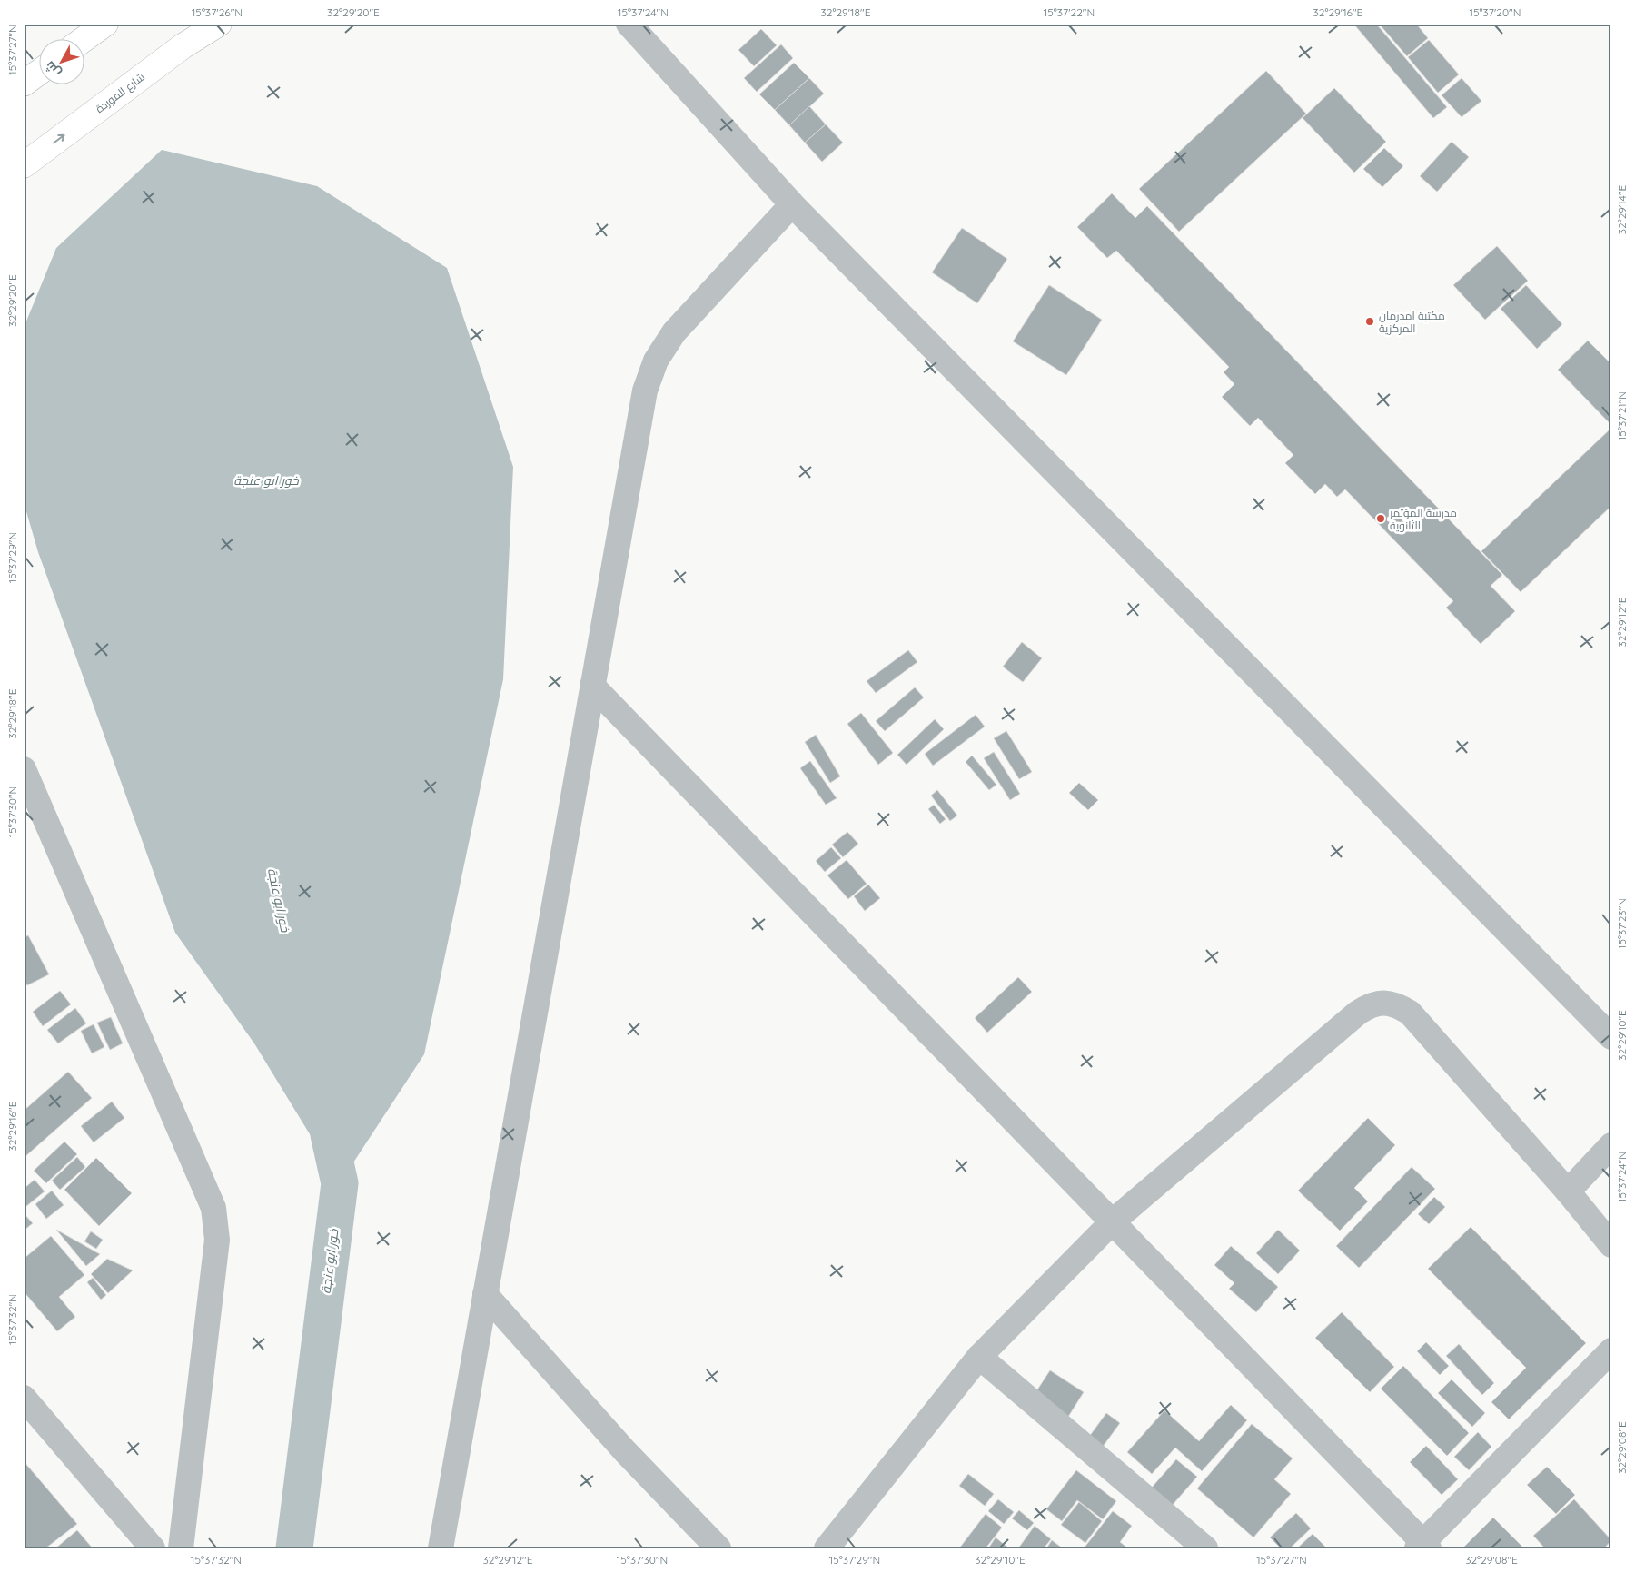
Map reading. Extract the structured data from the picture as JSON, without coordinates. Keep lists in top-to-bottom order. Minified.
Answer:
{"streets":{"main road":["شارع الموردة"]},"one_way":["شارع الموردة"],"water":["خور ابو عنجة"],"places":["مكتبة امدرمان المركزية","مدرسة المؤتمر الثانوية"],"north":"bottom left","coordinates":["15°37'26\"N","32°29'20\"E","15°37'24\"N","32°29'18\"E","15°37'22\"N","32°29'16\"E","15°37'20\"N","15°37'27\"N","32°29'14\"E","15°37'21\"N","15°37'29\"N","32°29'12\"E","15°37'30\"N","15°37'23\"N","32°29'10\"E","15°37'32\"N","32°29'08\"E"]}
